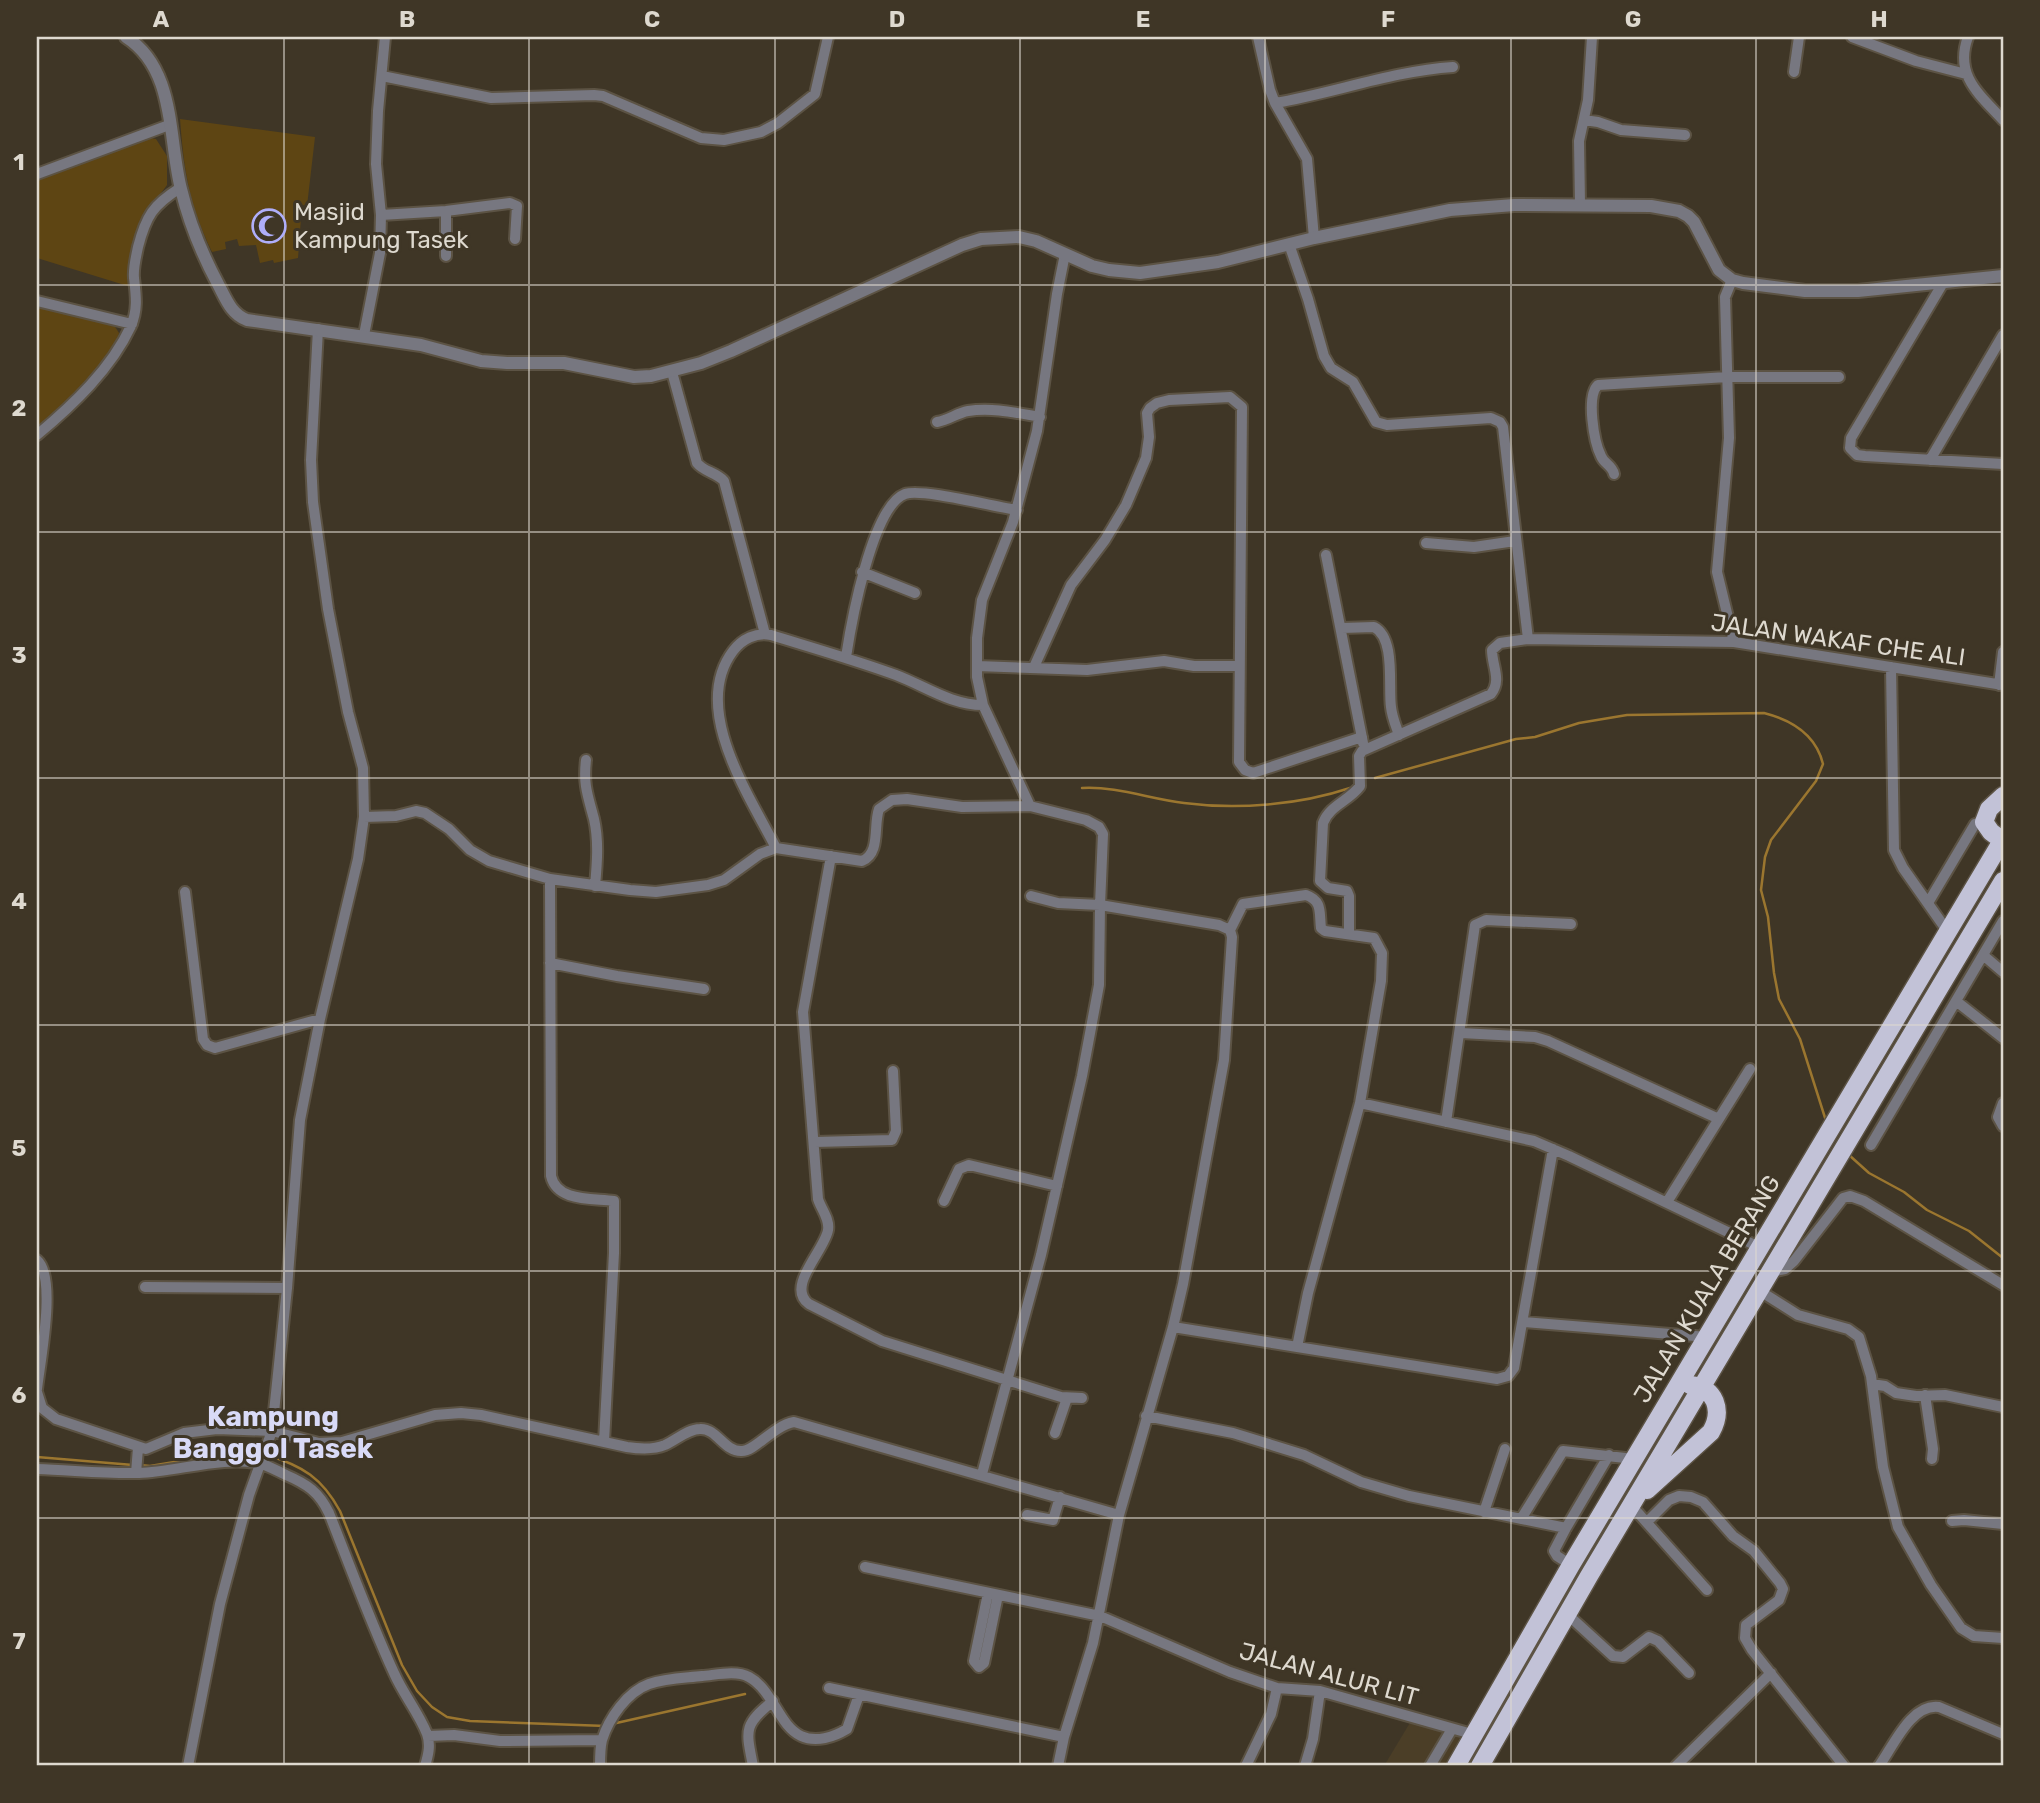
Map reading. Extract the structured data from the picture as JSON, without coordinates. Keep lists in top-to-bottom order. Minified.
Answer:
{"streets":{"highway":["JALAN KUALA BERANG"],"street":["JALAN WAKAF CHE ALI","JALAN ALUR LIT"]},"crossings":[["JALAN KUALA BERANG","JALAN ALUR LIT"]],"districts":["Kampung Banggol Tasek"],"places":{"mosque":["Masjid Kampung Tasek"]},"grid":{"columns":["A","B","C","D","E","F","G","H"],"rows":["1","2","3","4","5","6","7"]}}
